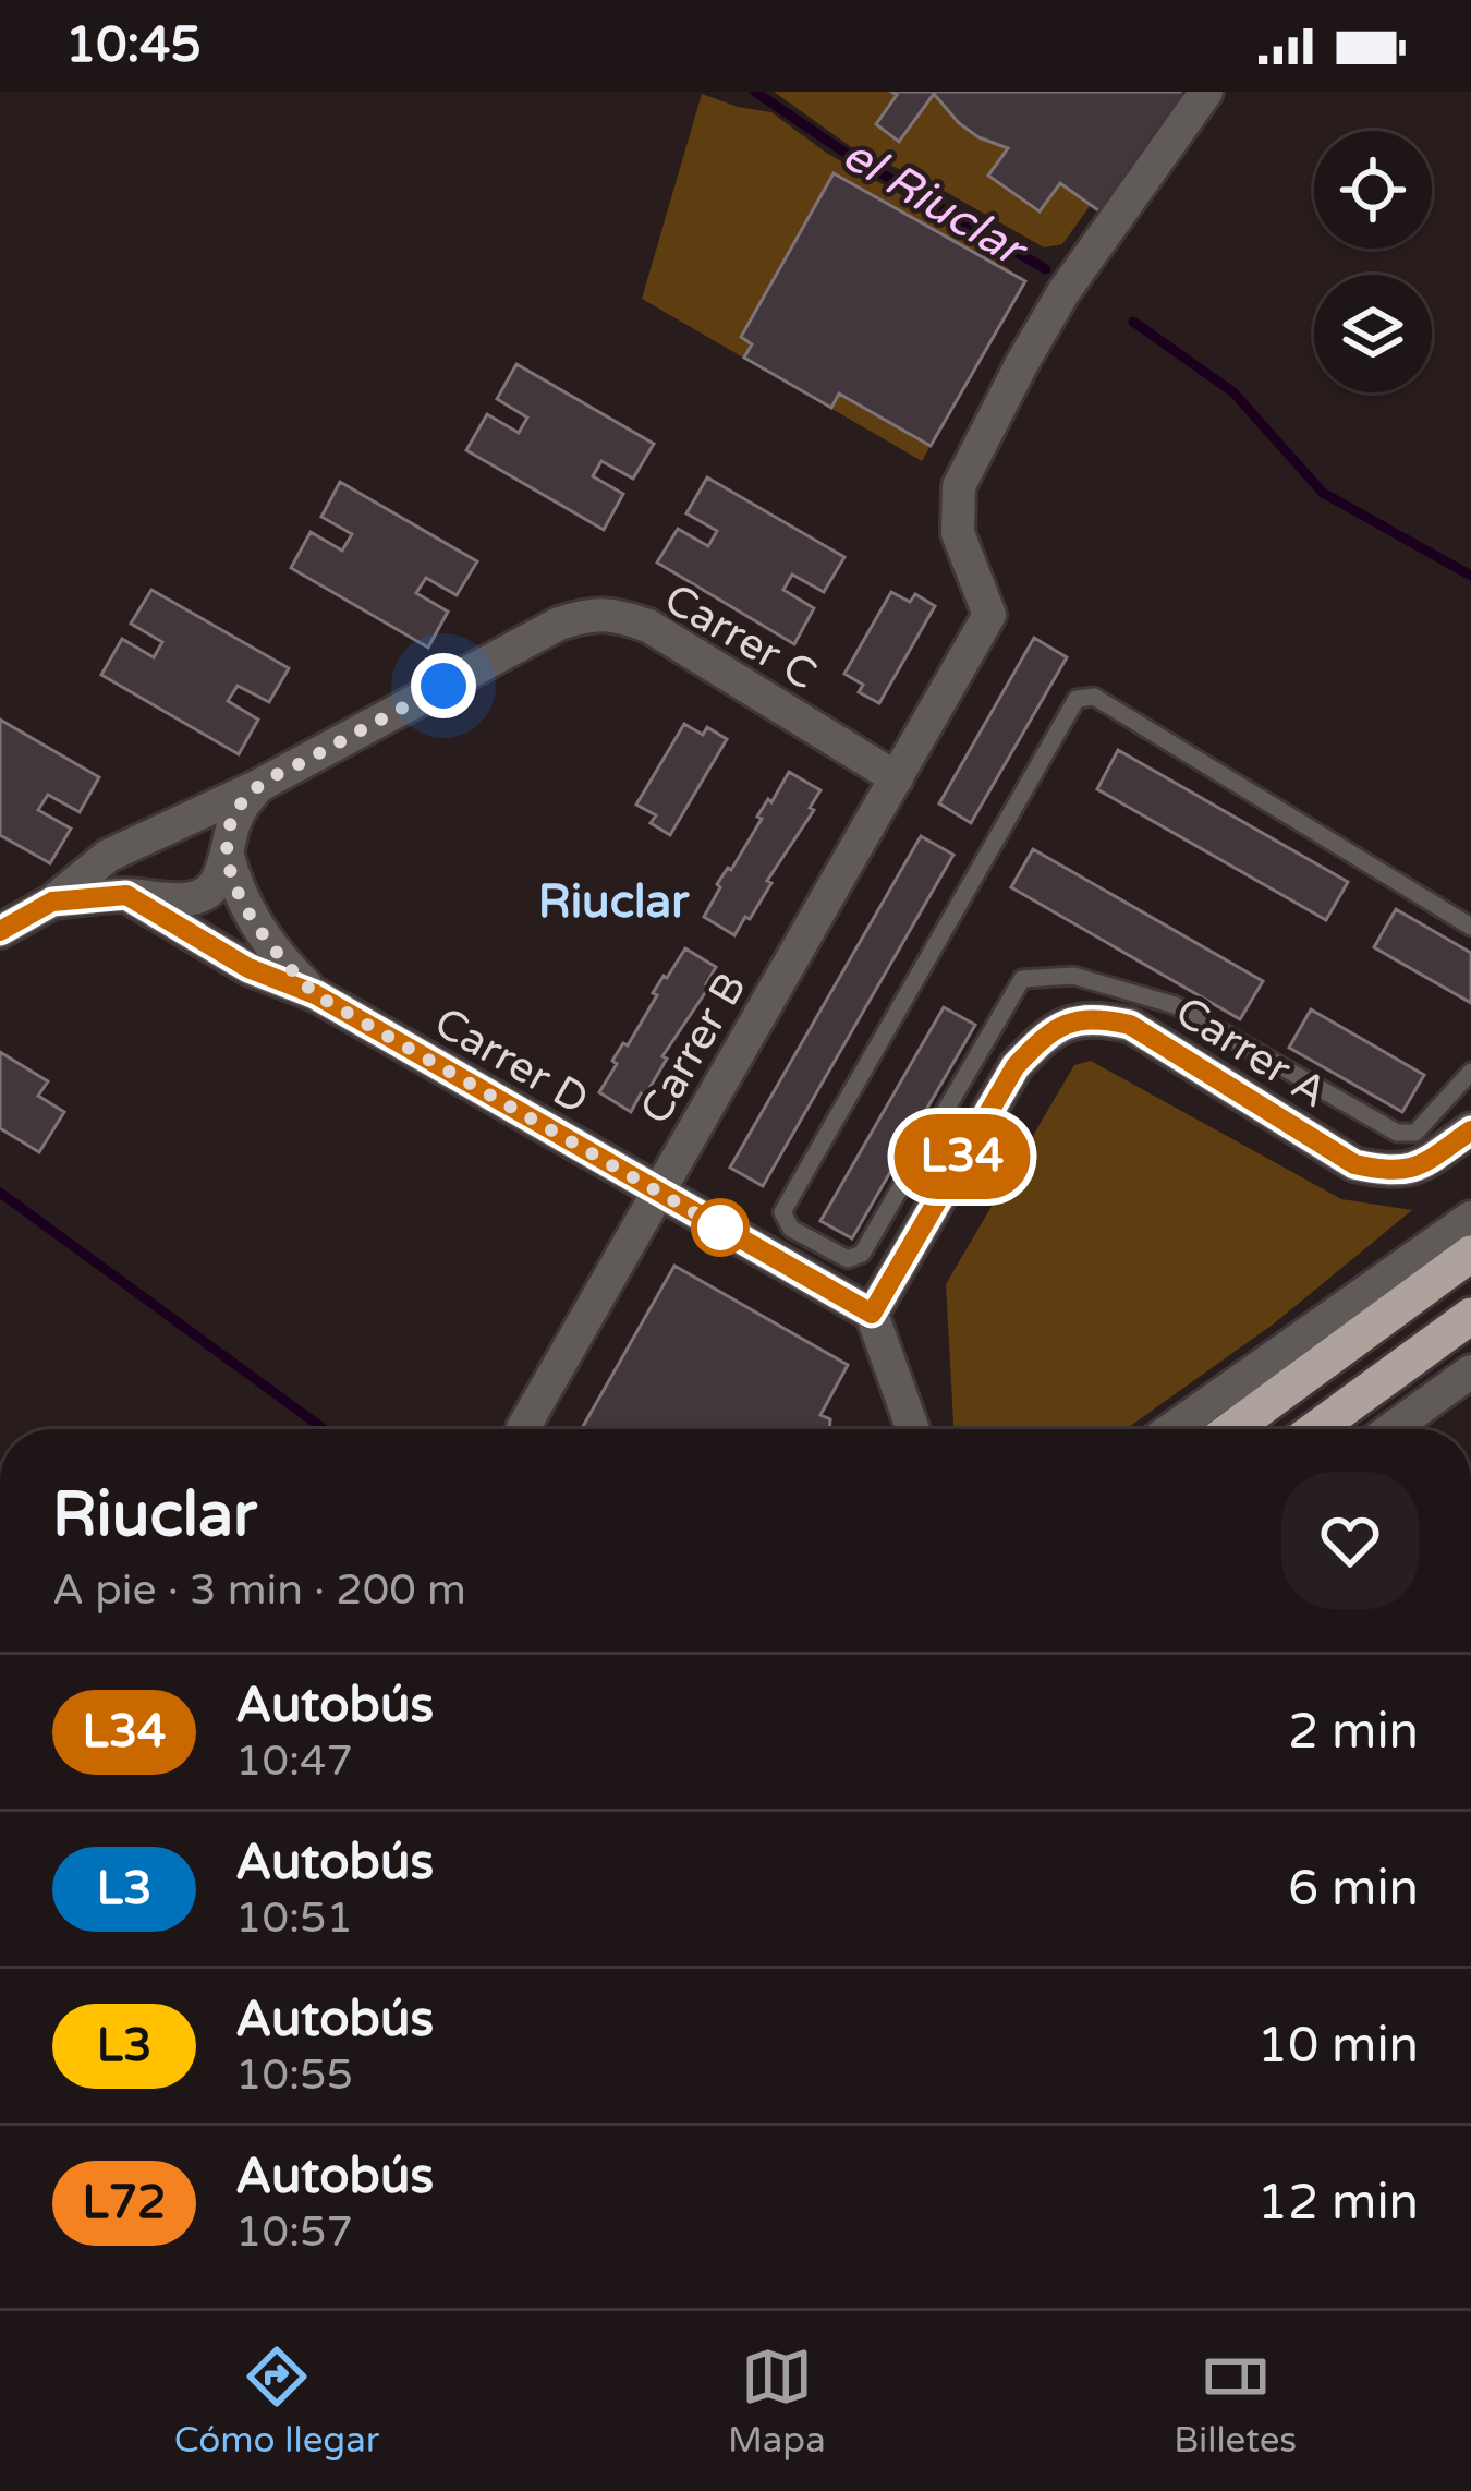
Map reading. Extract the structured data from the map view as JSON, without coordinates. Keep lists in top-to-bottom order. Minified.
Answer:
{"streets":{"street":["Carrer C","Carrer B","Carrer A","Carrer D"]},"crossings":[["Carrer C","Carrer B"],["Carrer C","Carrer D"],["Carrer B","Carrer D"],["Carrer A","Carrer D"]],"districts":["Riuclar"],"water":["el Riuclar"],"lines":["bus line L34"],"page":{"status":"10:45","on_map":"L34","heading":["Riuclar","A pie · 3 min · 200 m"],"list":[{"mark":"L34","name":"Autobús","note":"10:47","value":"2 min"},{"mark":"L3","name":"Autobús","note":"10:51","value":"6 min"},{"mark":"L3","name":"Autobús","note":"10:55","value":"10 min"},{"mark":"L72","name":"Autobús","note":"10:57","value":"12 min"}],"tabs":["Cómo llegar","Mapa","Billetes"]}}
